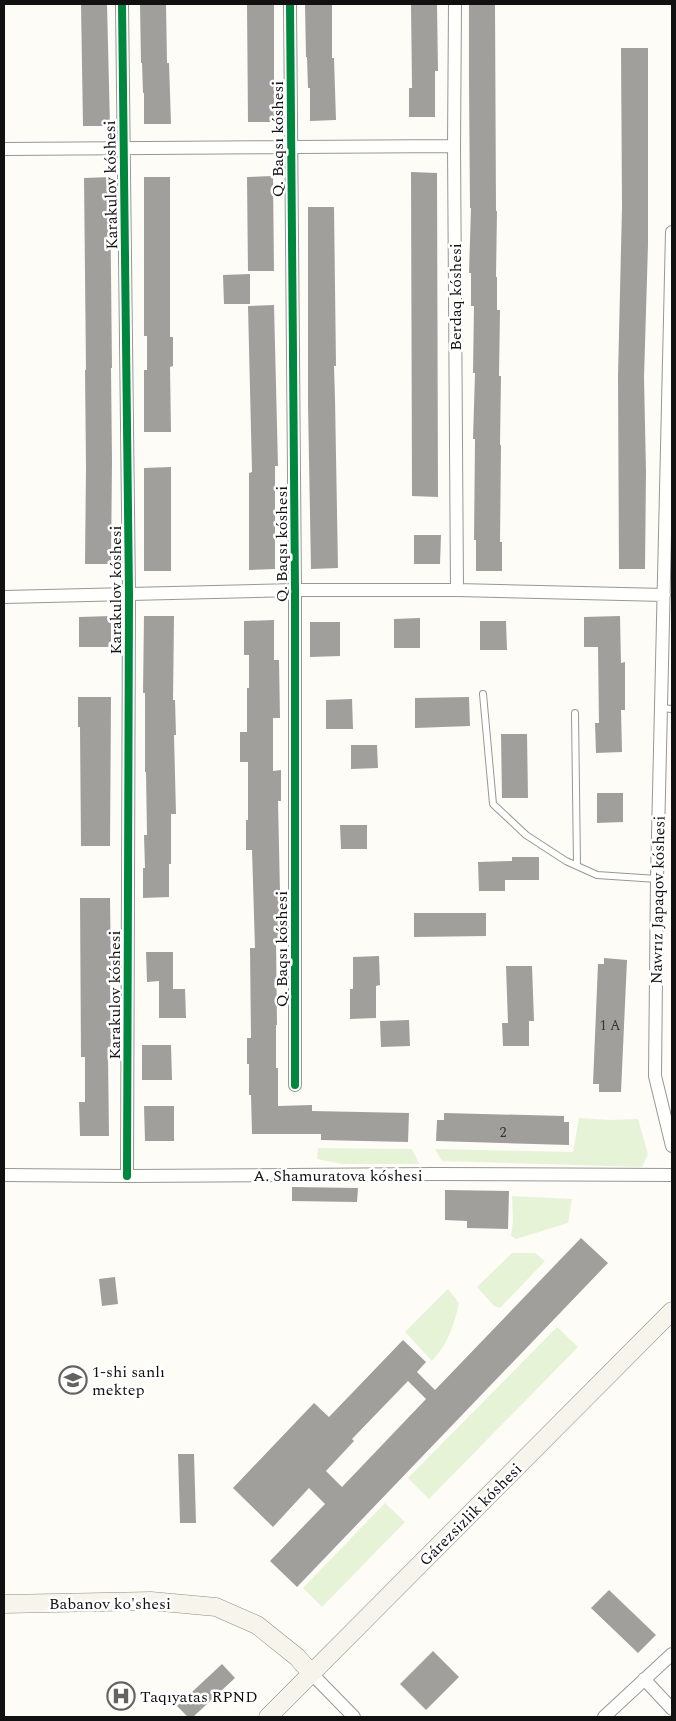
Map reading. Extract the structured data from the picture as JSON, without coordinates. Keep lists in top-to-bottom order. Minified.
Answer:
{"streets":{"street":["Q. Baqsı kóshesi","Karakulov kóshesi","Berdaq kóshesi","Nawrız Japaqov kóshesi","A. Shamuratova kóshesi","Gárezsizlik kóshesi","Babanov ko'shesi"]},"crossings":[["Karakulov kóshesi","A. Shamuratova kóshesi"],["Gárezsizlik kóshesi","Babanov ko'shesi"]],"places":{"school or university":["1-shi sanlı mektep"],"hospital":["Taqıyatas RPND"]},"house_numbers":["1 А","2"]}
